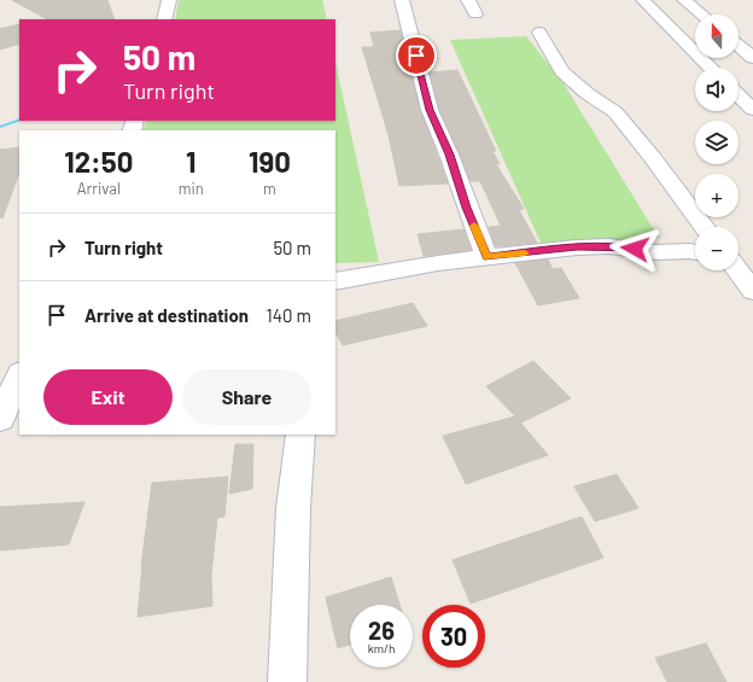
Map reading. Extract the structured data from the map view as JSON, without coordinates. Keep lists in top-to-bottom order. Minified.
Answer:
{"north":"top","page":{"map_buttons":["+","−"],"turn":["50 m","Turn right"],"eta":["12:50","Arrival","1","min","190","m"],"list":[{"name":"Turn right","value":"50 m"},{"name":"Arrive at destination","value":"140 m"}],"buttons":["Exit","Share"],"speed":"26 km/h","limit":"30"}}
